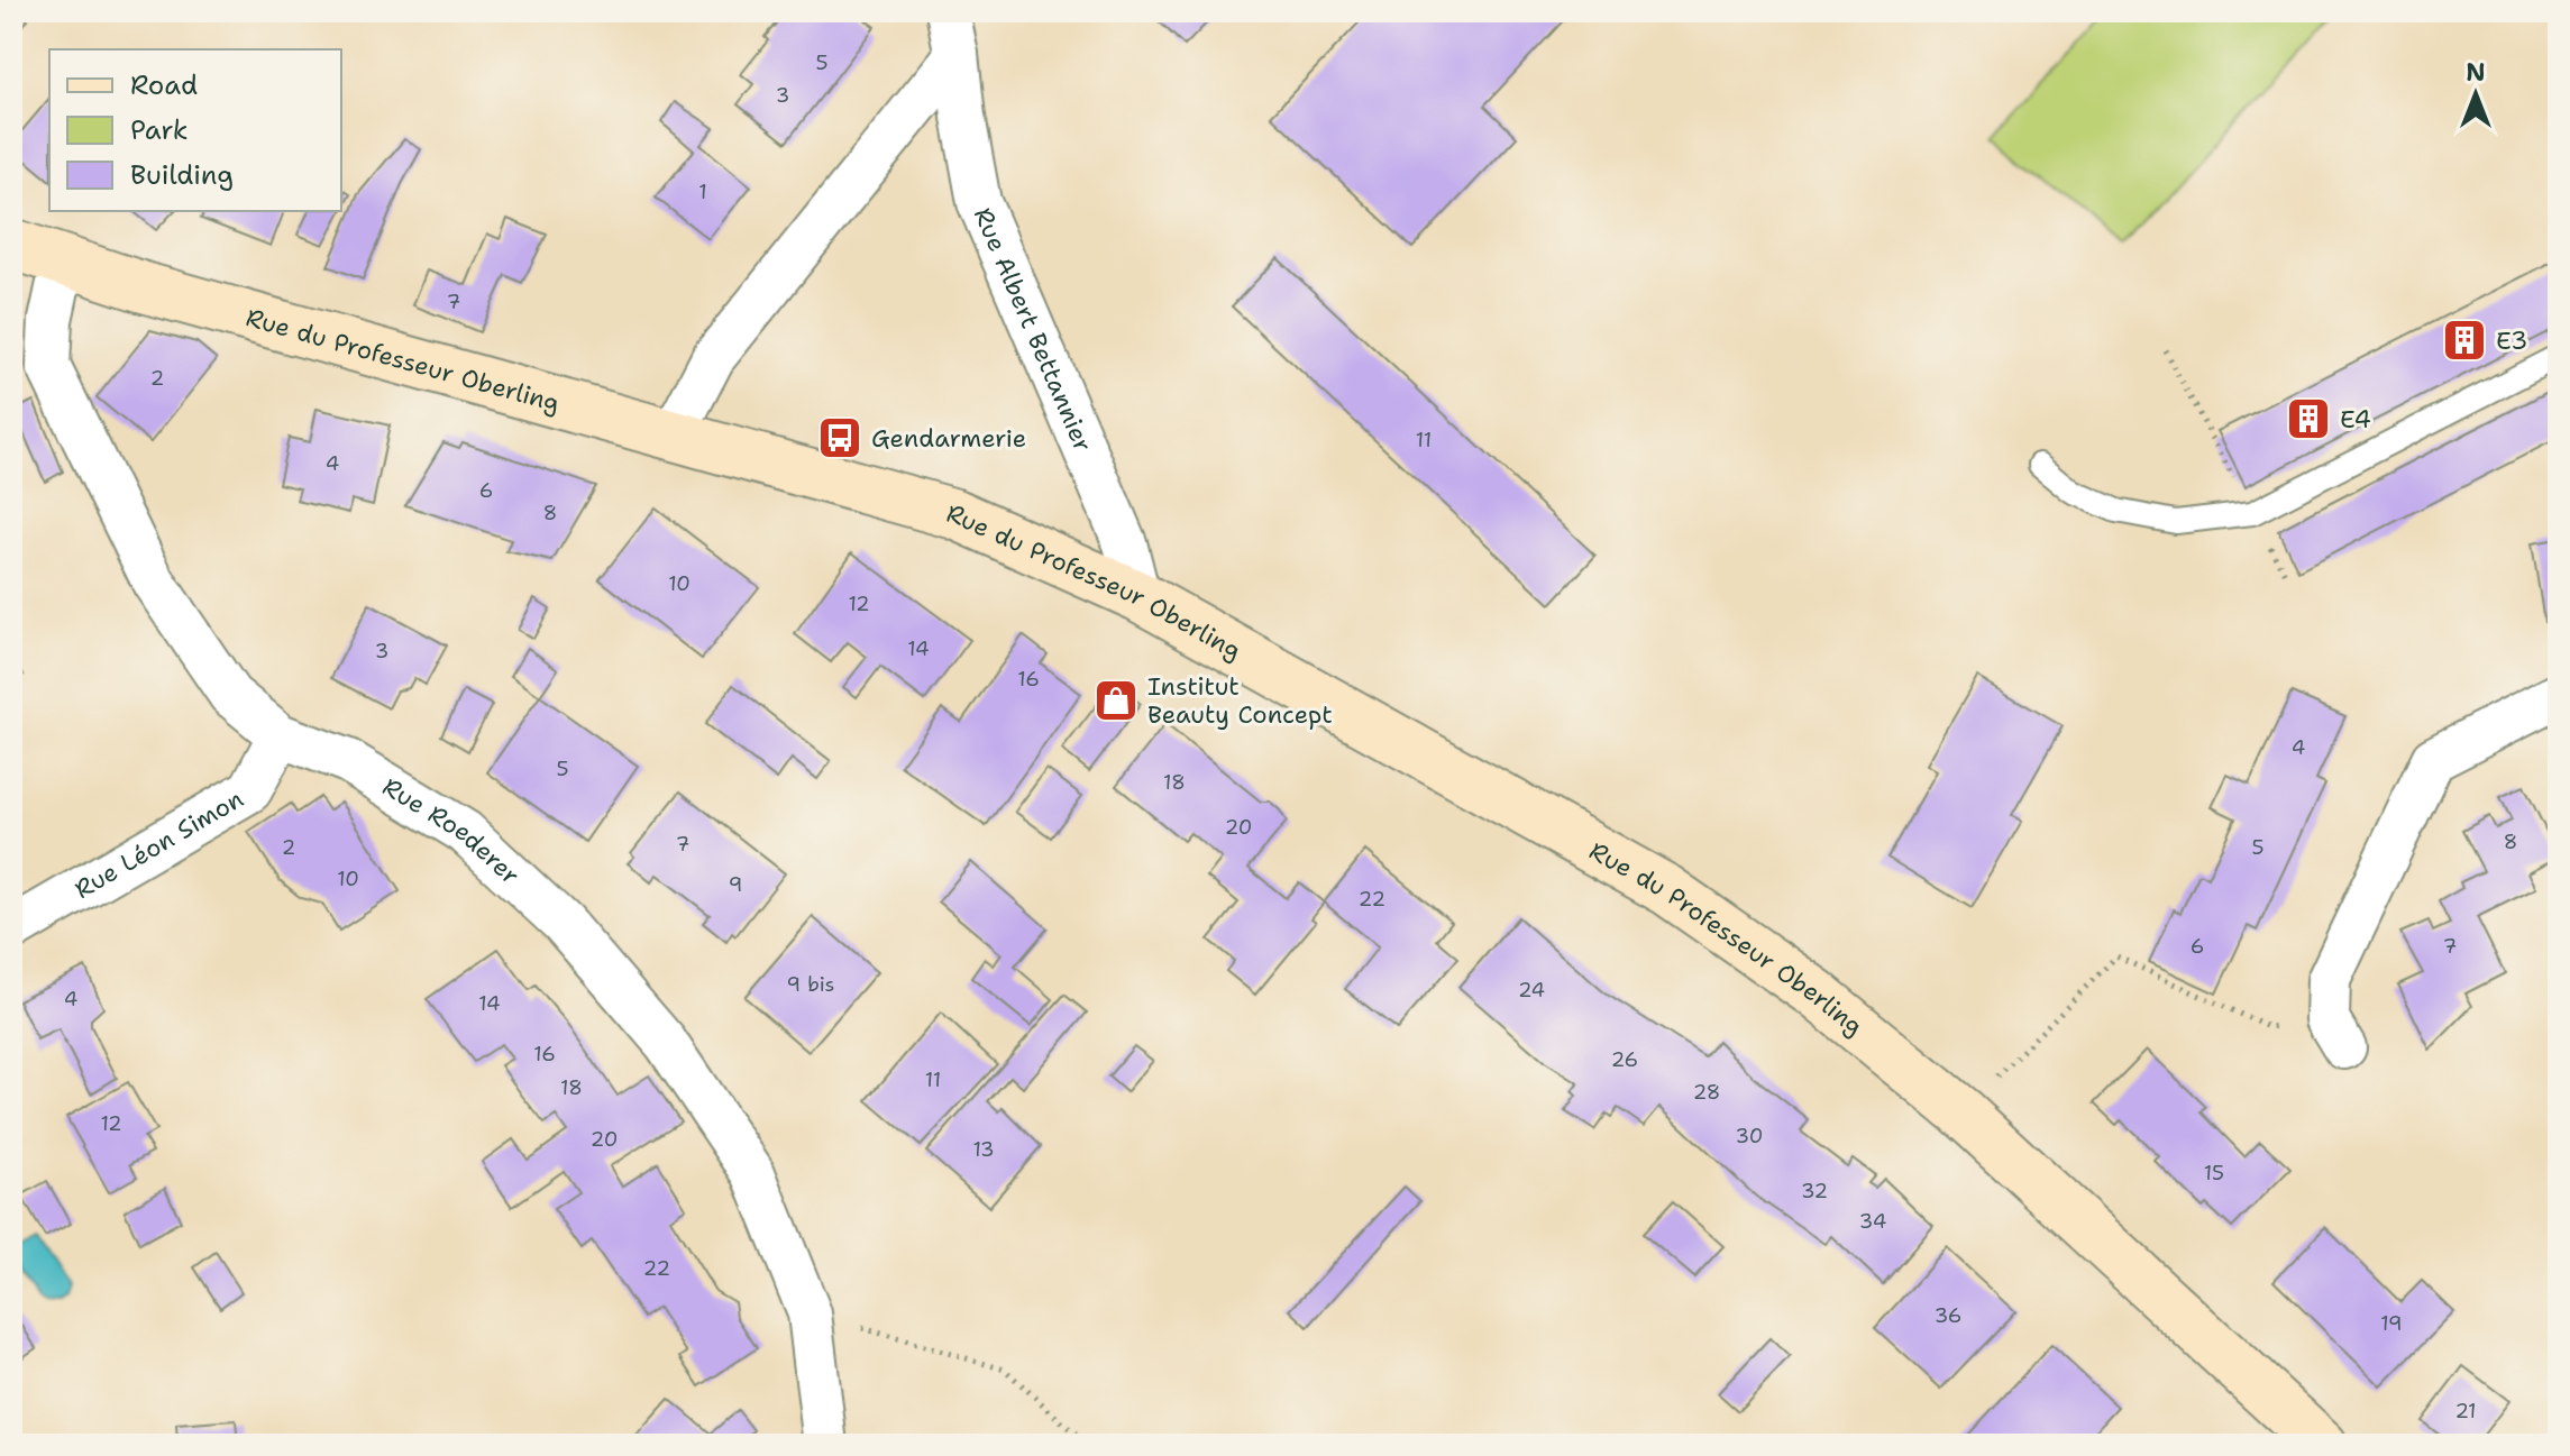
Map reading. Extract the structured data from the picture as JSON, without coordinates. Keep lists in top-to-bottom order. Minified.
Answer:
{"streets":{"street":["Rue Albert Bettannier","Rue du Professeur Oberling","Rue Roederer","Rue Léon Simon"]},"crossings":[["Rue Albert Bettannier","Rue du Professeur Oberling"],["Rue du Professeur Oberling","Rue Roederer"],["Rue Roederer","Rue Léon Simon"]],"places":{"building":["E3","E4"],"bus stop":["Gendarmerie"],"shop":["Institut Beauty Concept"]},"house_numbers":["5","3","1","7","2","11","4","6","8","10","12","14","3","16","4","5","18","20","8","7","2","5","10","9","22","6","7","9 bis","24","4","14","16","26","11","18","28","12","30","20","13","15","32","34","22","36","19","21"],"legend":["Road","Park","Building"],"north":"top"}
